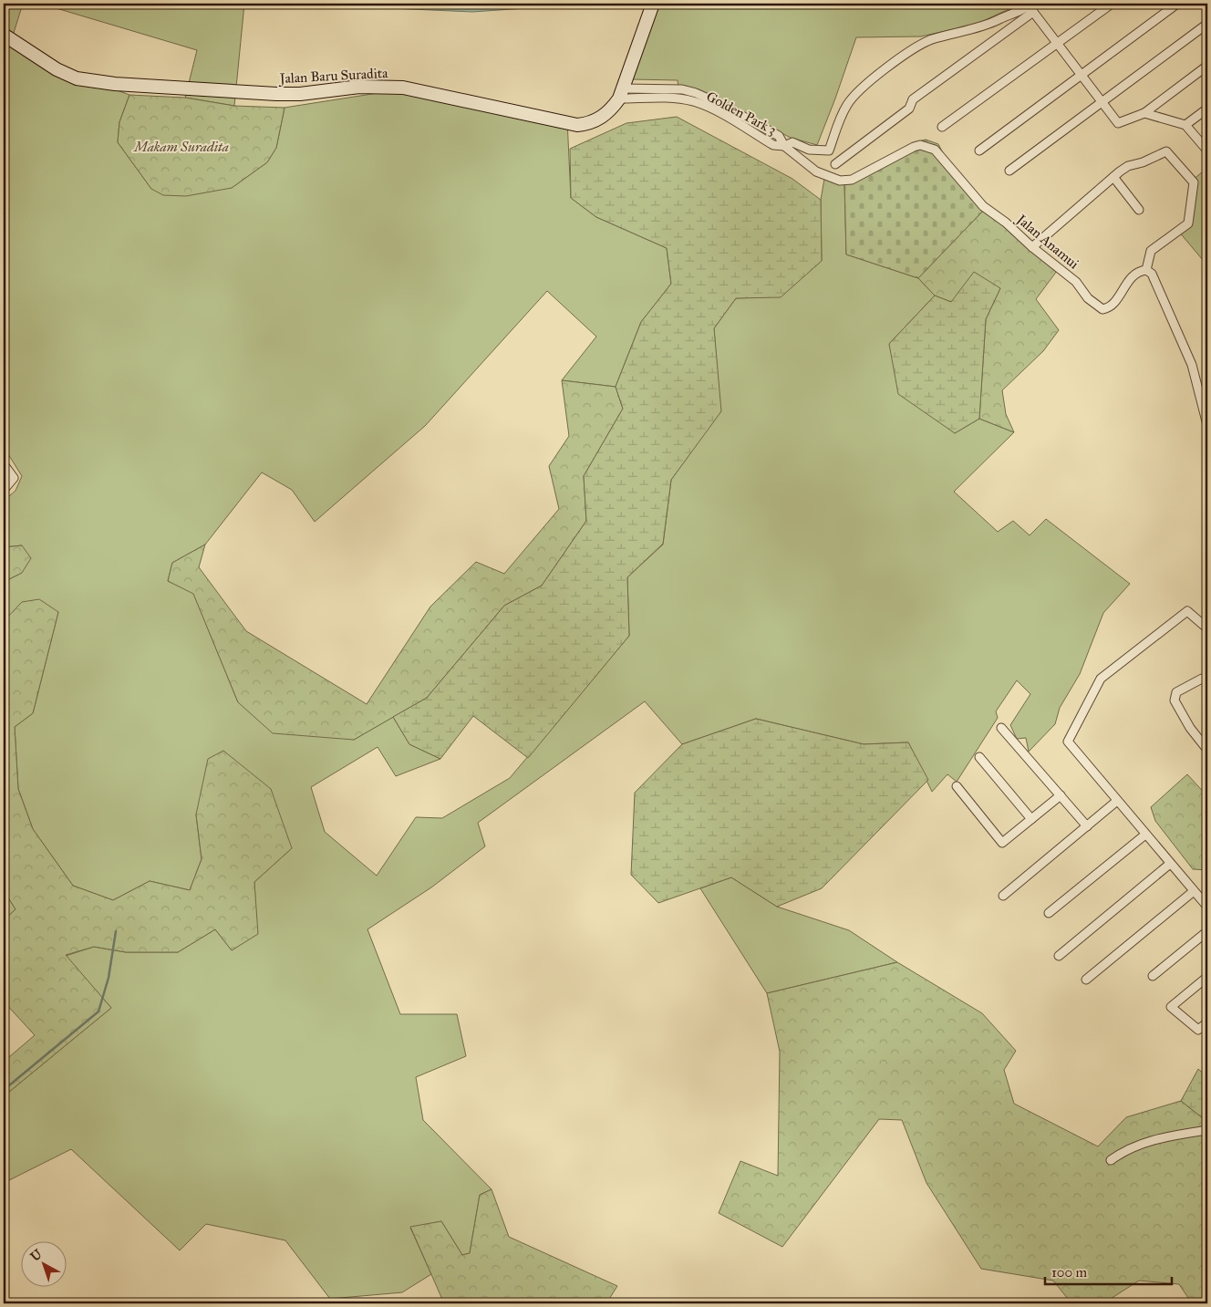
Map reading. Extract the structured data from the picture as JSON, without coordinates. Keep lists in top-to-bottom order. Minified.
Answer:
{"streets":{"main road":["Jalan Baru Suradita"],"street":["Golden Park 3","Jalan Anamui"]},"crossings":[["Jalan Baru Suradita","Golden Park 3"],["Golden Park 3","Jalan Anamui"]],"parks":["Makam Suradita"],"scale_bar":"100 m","north":"top left"}
